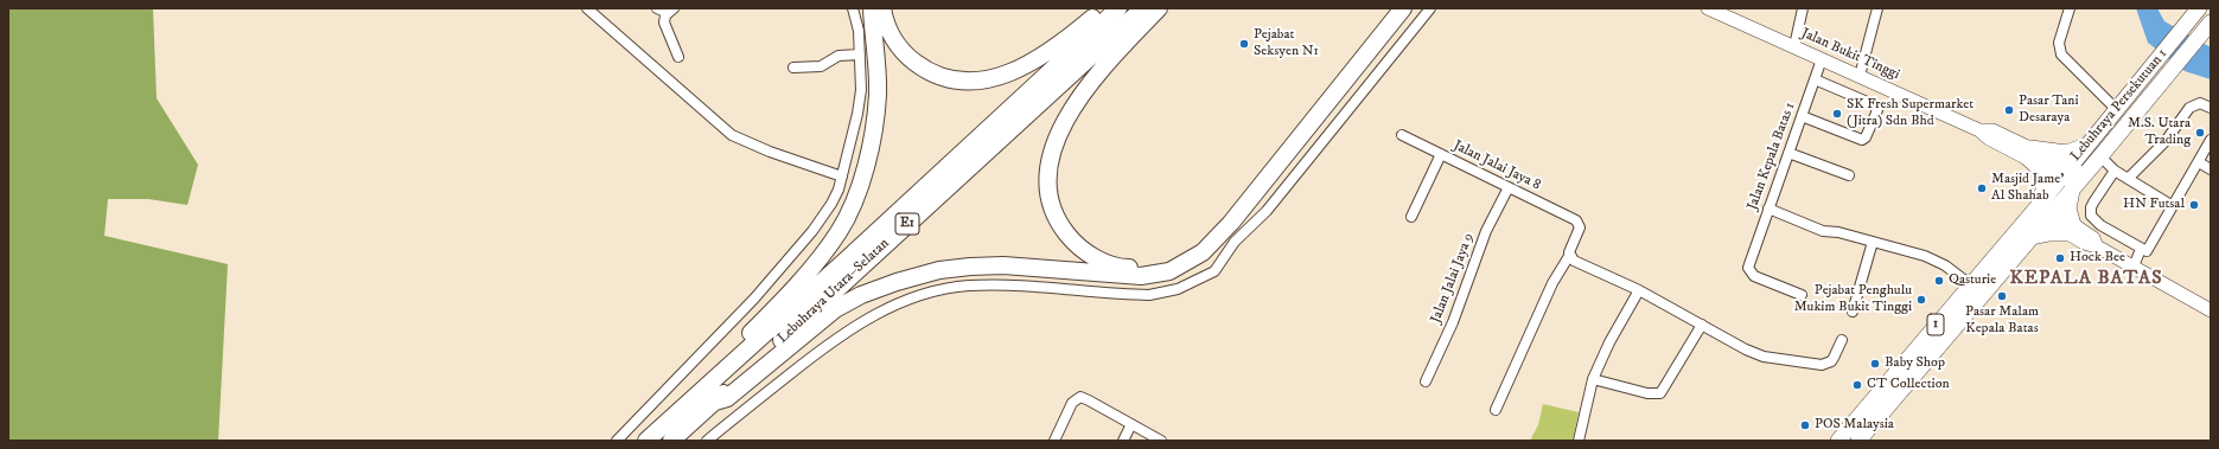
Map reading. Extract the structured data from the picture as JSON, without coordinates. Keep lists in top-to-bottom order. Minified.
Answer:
{"streets":{"highway":["Lebuhraya Persekutuan 1","E1","Lebuhraya Utara–Selatan","1"],"main road":["Jalan Bukit Tinggi"],"street":["Jalan Kepala Batas 1","Jalan Jalai Jaya 8","Jalan Jalai Jaya 9"]},"crossings":[["Jalan Bukit Tinggi","Lebuhraya Persekutuan 1"],["Jalan Bukit Tinggi","Jalan Kepala Batas 1"],["Jalan Jalai Jaya 8","Jalan Jalai Jaya 9"]],"districts":["KEPALA BATAS"],"places":["Pejabat Seksyen N1","Pasar Tani Desaraya","SK Fresh Supermarket (Jitra) Sdn Bhd","M.S. Utara Trading","Masjid Jame' Al Shahab","HN Futsal","Hock Bee","Qasturie","Pasar Malam Kepala Batas","Pejabat Penghulu Mukim Bukit Tinggi","Baby Shop","CT Collection","POS Malaysia"]}
